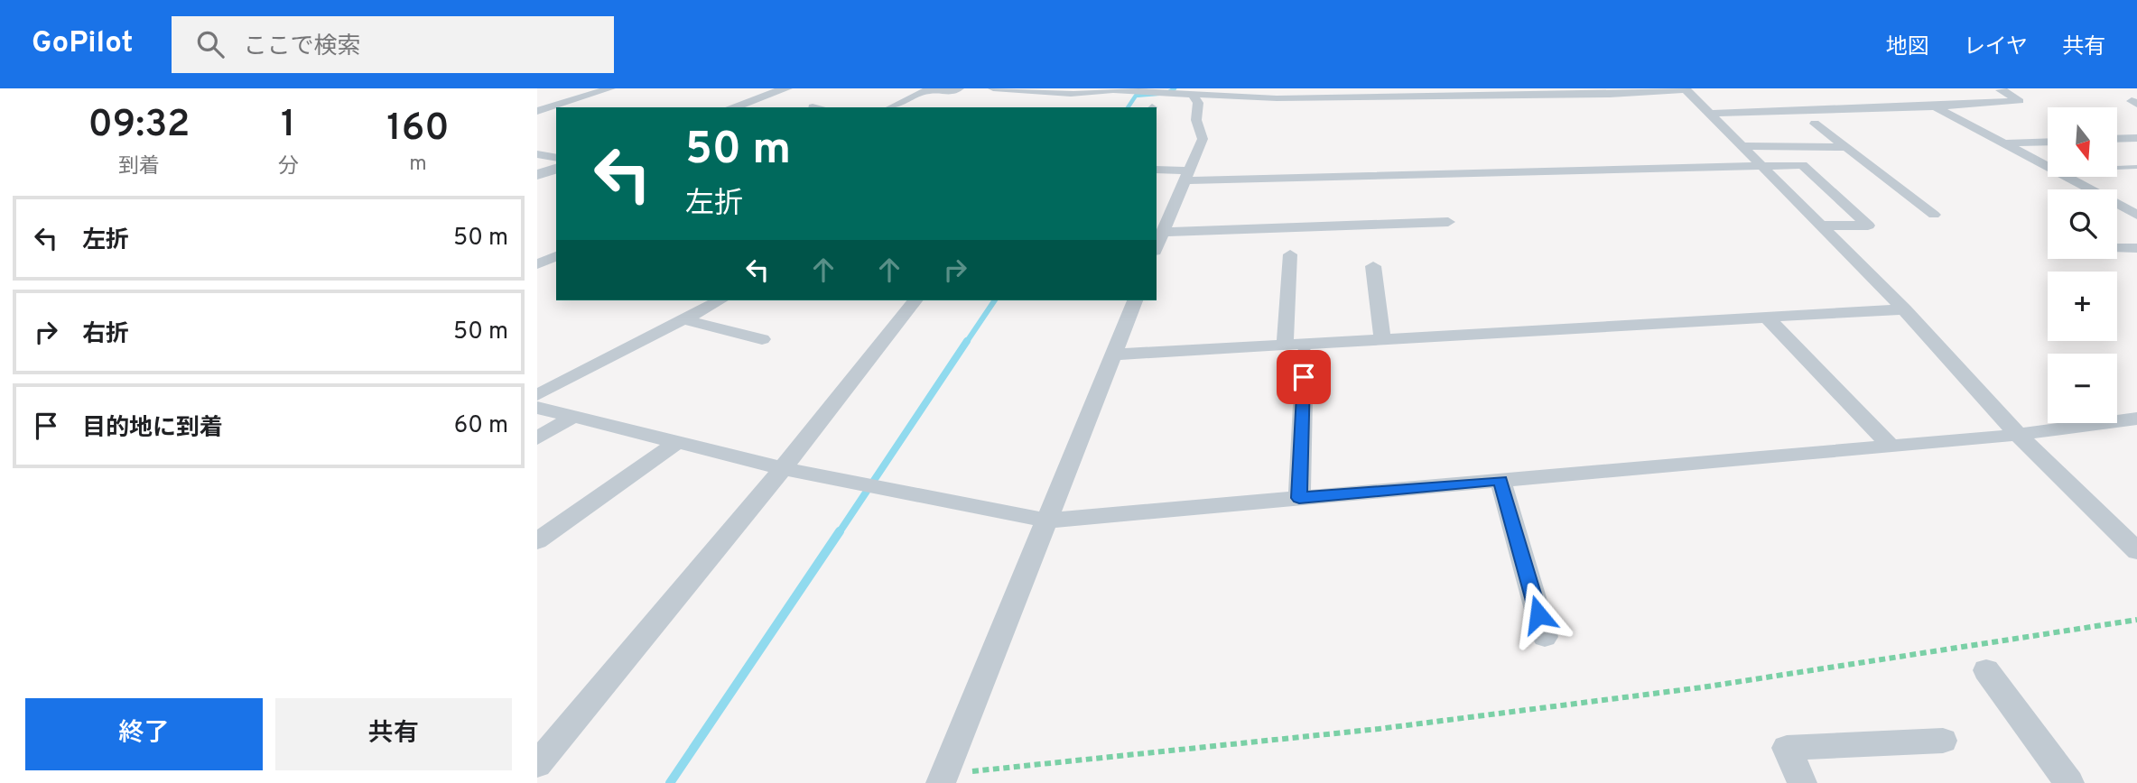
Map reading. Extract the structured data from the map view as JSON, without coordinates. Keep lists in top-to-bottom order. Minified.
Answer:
{"north":"bottom","page":{"header":"GoPilot","search":"ここで検索","nav":["地図","レイヤ","共有"],"eta":["09:32","到着","1","分","160","m"],"map_buttons":["+","−"],"turn":["50 m","左折"],"list":[{"name":"左折","value":"50 m"},{"name":"右折","value":"50 m"},{"name":"目的地に到着","value":"60 m"}],"buttons":["終了","共有"]}}
